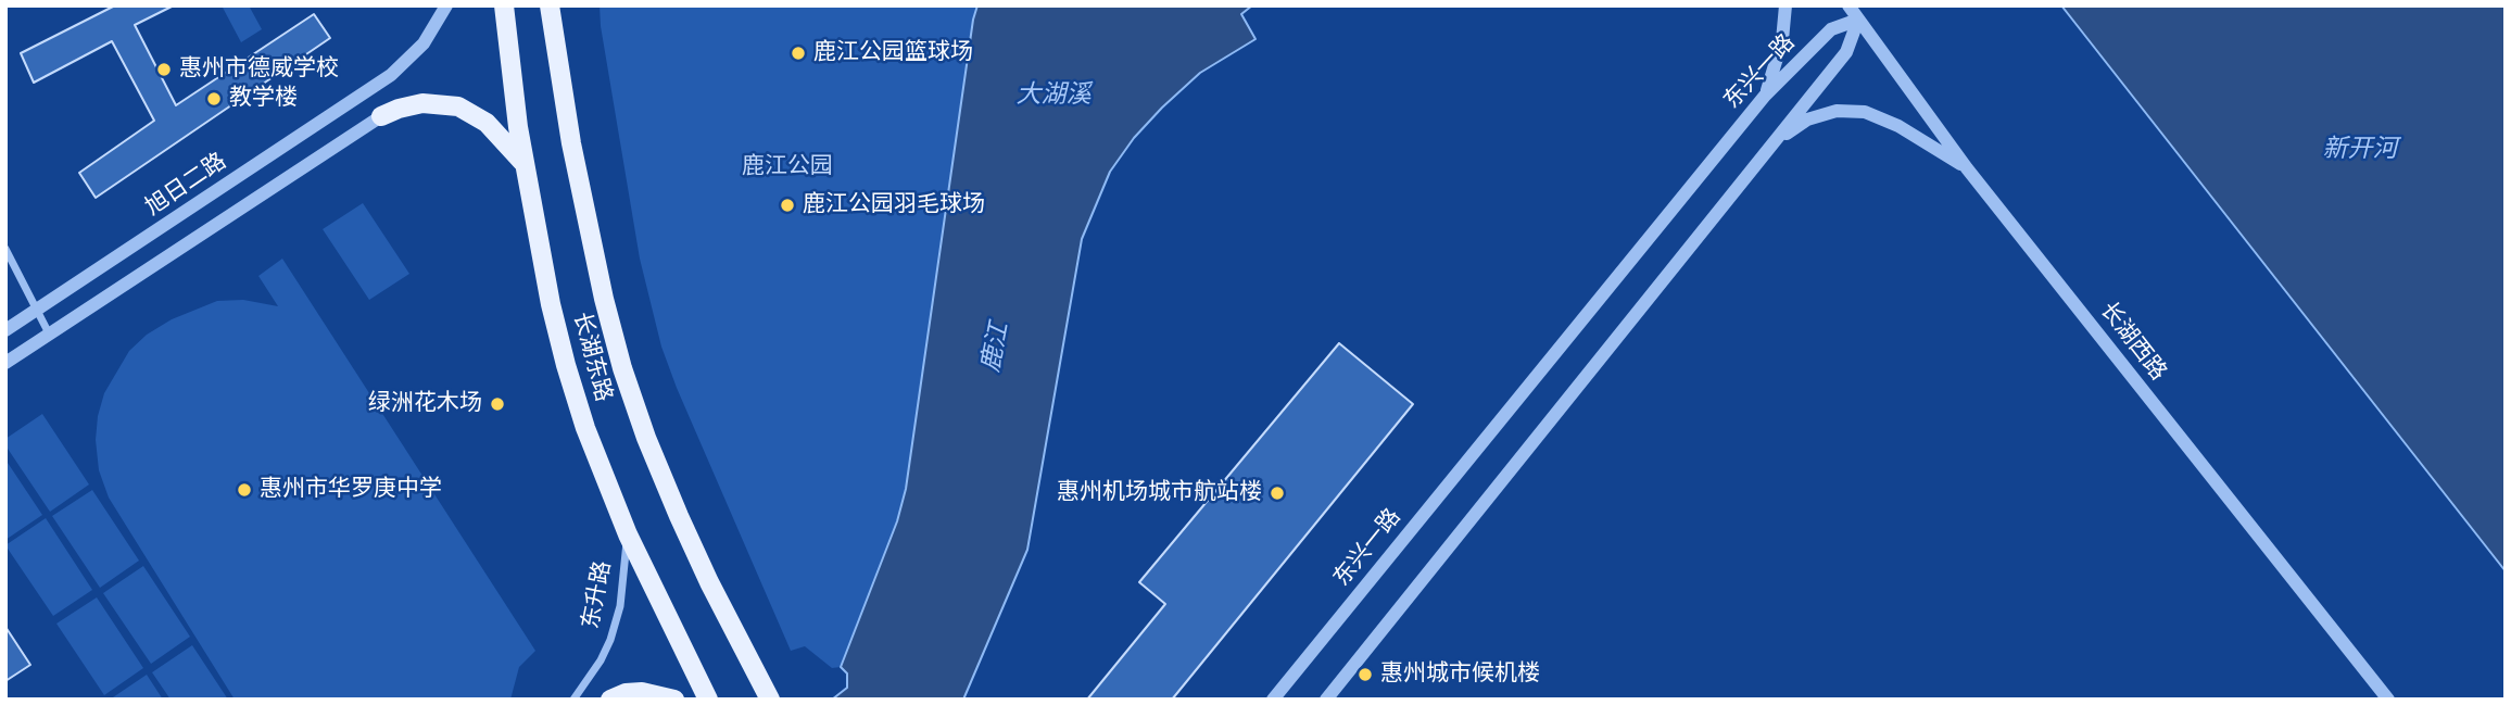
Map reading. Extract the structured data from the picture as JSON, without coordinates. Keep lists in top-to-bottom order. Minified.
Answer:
{"streets":{"main road":["长湖东路"],"street":["东兴一路","旭日二路","长湖西路","东升路"]},"crossings":[["东兴一路","长湖西路"],["长湖东路","东升路"]],"water":["大湖溪","新开河","鹿江"],"parks":["鹿江公园"],"places":["鹿江公园篮球场","惠州市德威学校","教学楼","鹿江公园羽毛球场","绿洲花木场","惠州市华罗庚中学","惠州机场城市航站楼","惠州城市候机楼"]}
